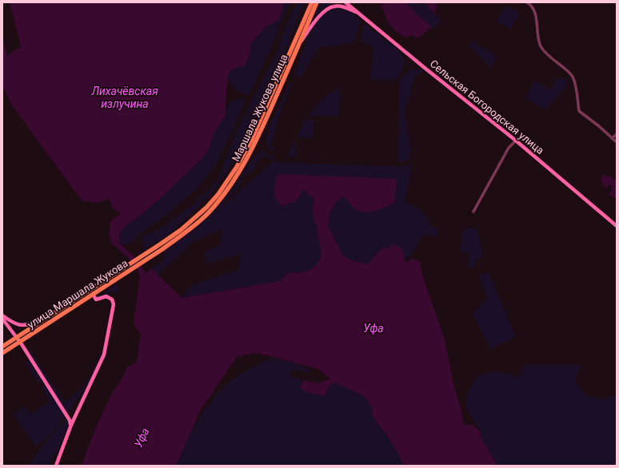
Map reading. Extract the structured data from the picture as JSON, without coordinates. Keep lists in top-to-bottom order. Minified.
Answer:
{"streets":{"main road":["Сельская Богородская улица","Маршала Жукова улица","улица Маршала Жукова"]},"crossings":[["Маршала Жукова улица","улица Маршала Жукова"]],"water":["Лихачёвская излучина","Уфа"]}
